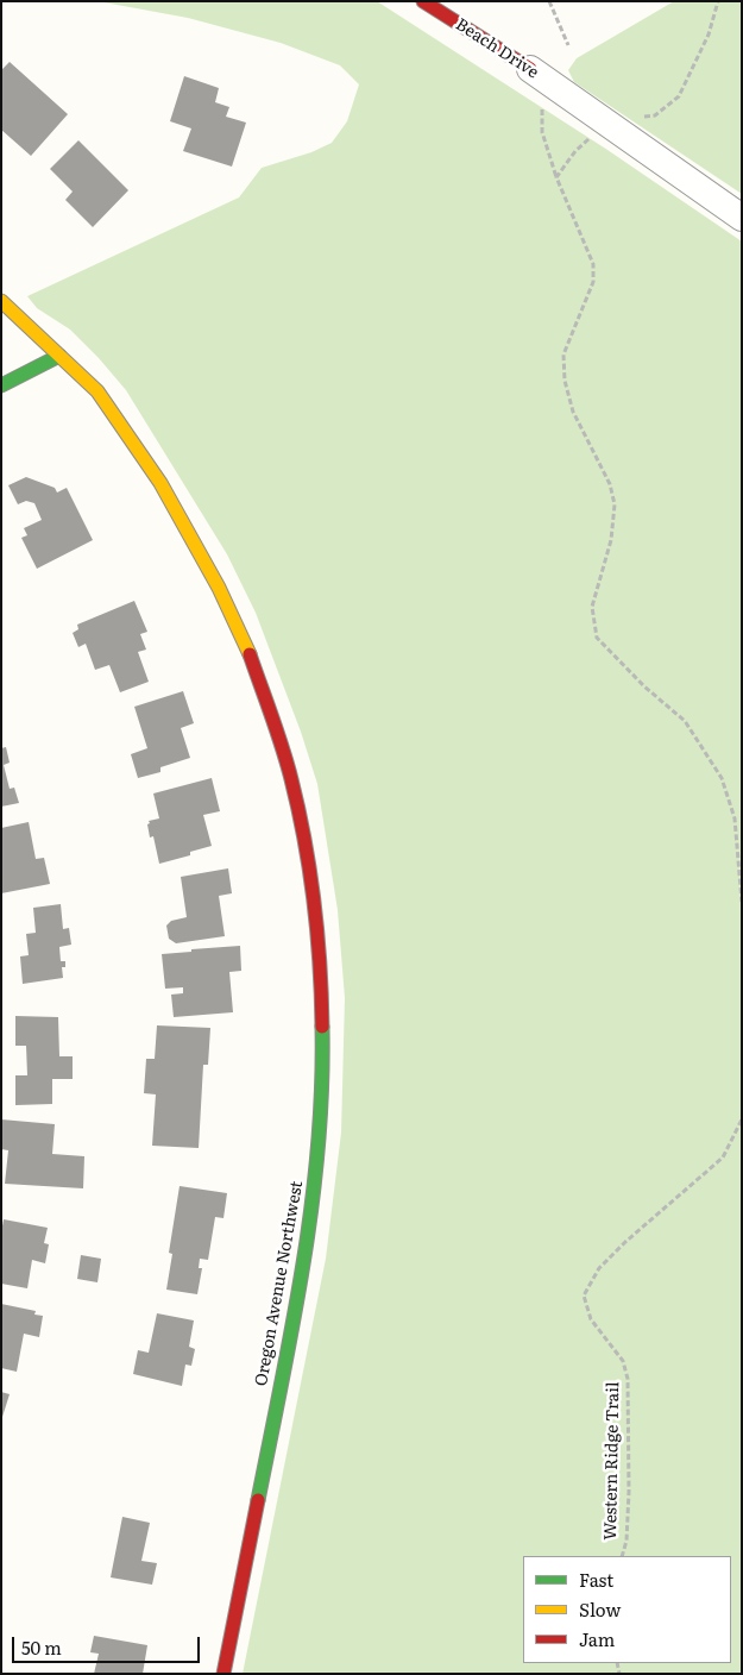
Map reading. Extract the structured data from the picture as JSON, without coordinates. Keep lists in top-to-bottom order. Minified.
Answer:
{"streets":{"street":["Beach Drive","Oregon Avenue Northwest"],"path":["Western Ridge Trail"]},"legend":["Fast","Slow","Jam"],"scale_bar":"50 m"}
